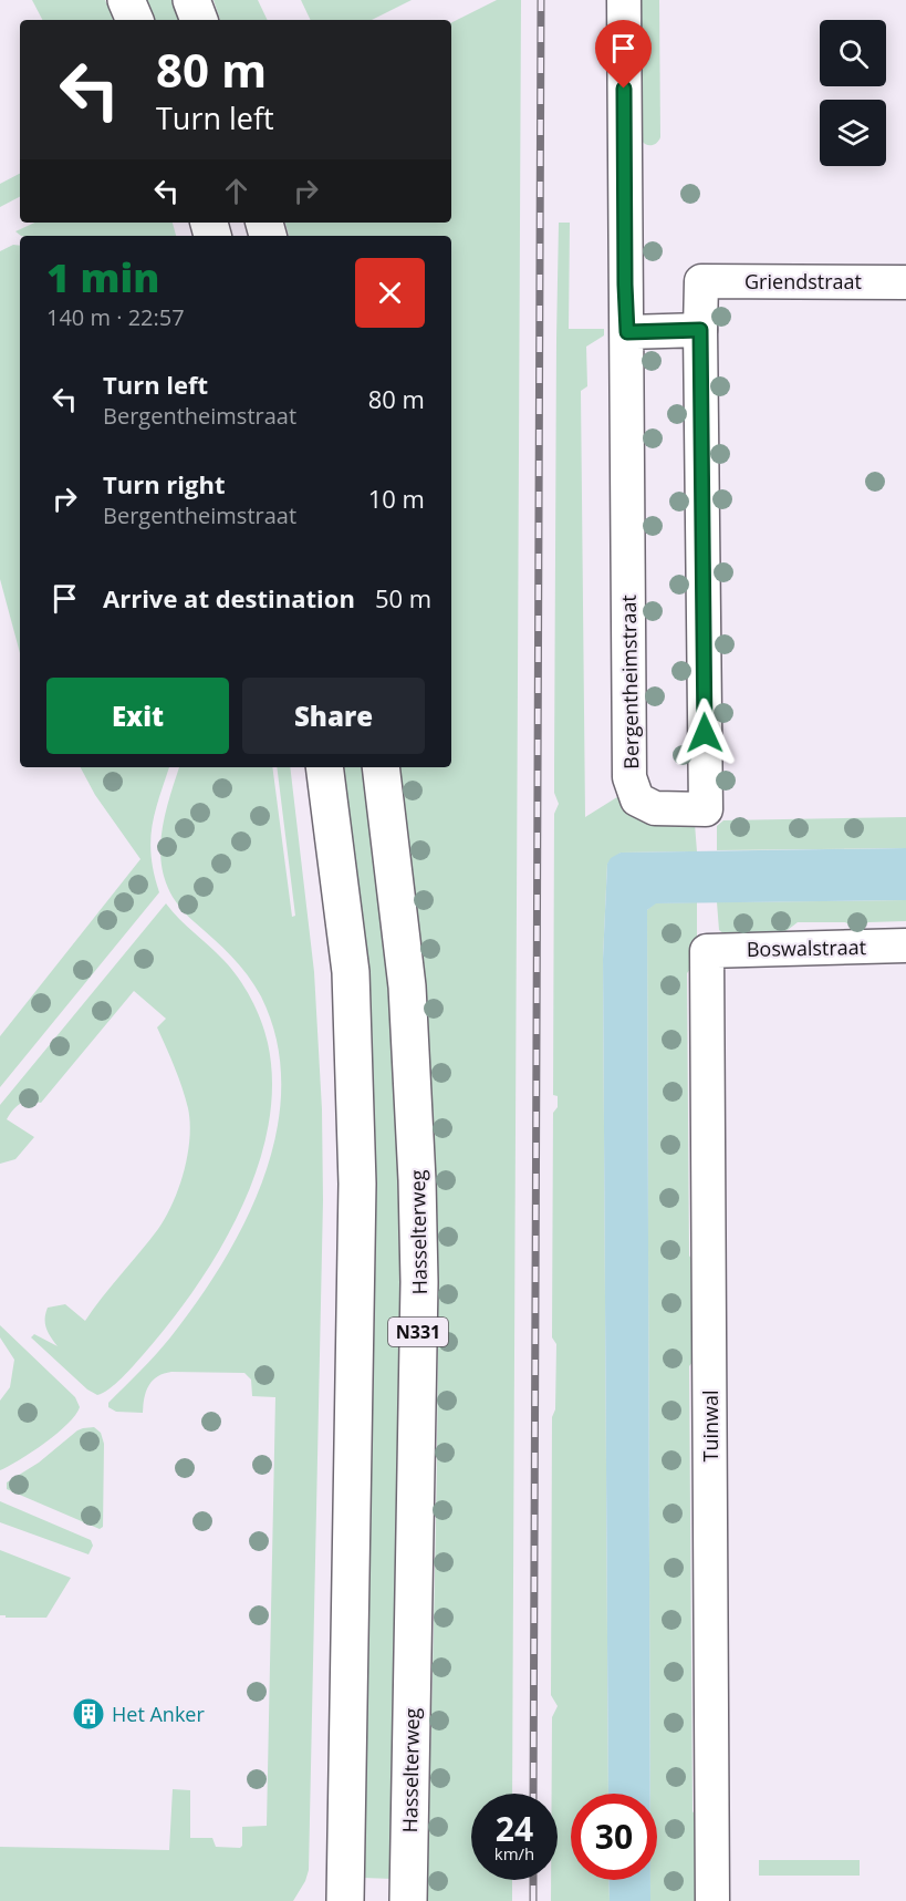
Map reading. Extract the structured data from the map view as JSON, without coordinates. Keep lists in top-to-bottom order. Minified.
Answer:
{"streets":{"main road":["Hasselterweg","N331"],"street":["Griendstraat","Bergentheimstraat","Boswalstraat","Tuinwal"]},"crossings":[["Griendstraat","Bergentheimstraat"],["Boswalstraat","Tuinwal"]],"places":{"building":["Het Anker"]},"page":{"turn":["80 m","Turn left"],"heading":["1 min","140 m · 22:57"],"list":[{"name":"Turn left","note":"Bergentheimstraat","value":"80 m"},{"name":"Turn right","note":"Bergentheimstraat","value":"10 m"},{"name":"Arrive at destination","value":"50 m"}],"buttons":["Exit","Share"],"speed":"24 km/h","limit":"30"}}
